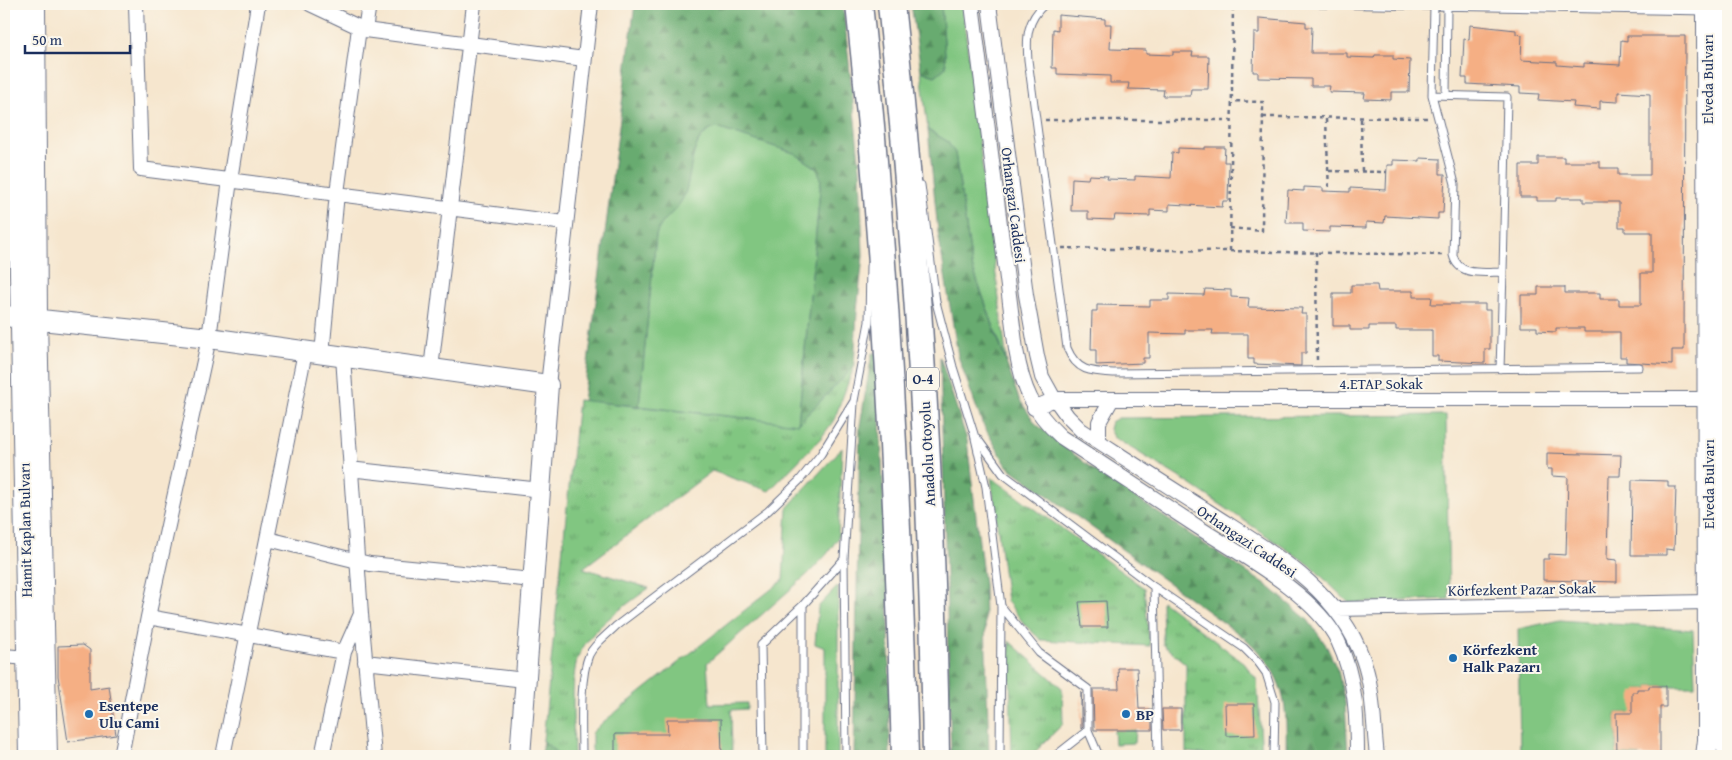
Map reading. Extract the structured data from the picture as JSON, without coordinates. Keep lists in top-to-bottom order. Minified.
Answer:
{"streets":{"highway":["O-4","Anadolu Otoyolu"],"main road":["Elveda Bulvarı","Hamit Kaplan Bulvarı"],"street":["Orhangazi Caddesi","4.ETAP Sokak","Körfezkent Pazar Sokak"]},"crossings":[["Elveda Bulvarı","4.ETAP Sokak"],["Elveda Bulvarı","Körfezkent Pazar Sokak"],["Orhangazi Caddesi","4.ETAP Sokak"],["Orhangazi Caddesi","Körfezkent Pazar Sokak"]],"places":["Körfezkent Halk Pazarı","Esentepe Ulu Cami","BP"],"scale_bar":"50 m"}
